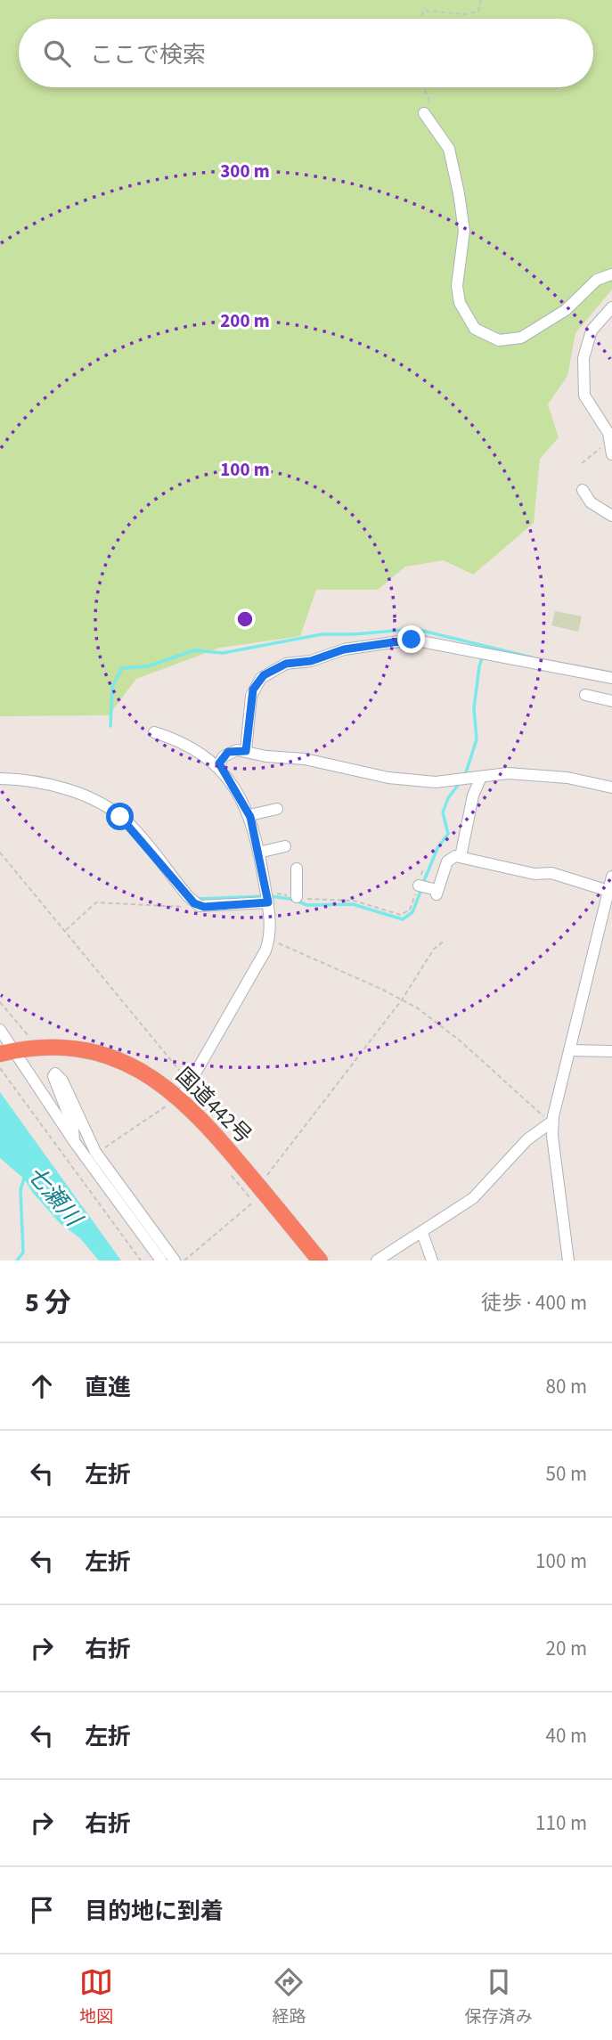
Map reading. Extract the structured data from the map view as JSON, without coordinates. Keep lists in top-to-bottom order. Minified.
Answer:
{"streets":{"highway":["国道442号"]},"water":["七瀬川"],"page":{"search":"ここで検索","heading":["5 分","徒歩 · 400 m"],"list":[["直進","80 m"],["左折","50 m"],["左折","100 m"],["右折","20 m"],["左折","40 m"],["右折","110 m"],"目的地に到着"],"nav":["地図","経路","保存済み"]},"rings":["300 m","200 m","100 m"]}
